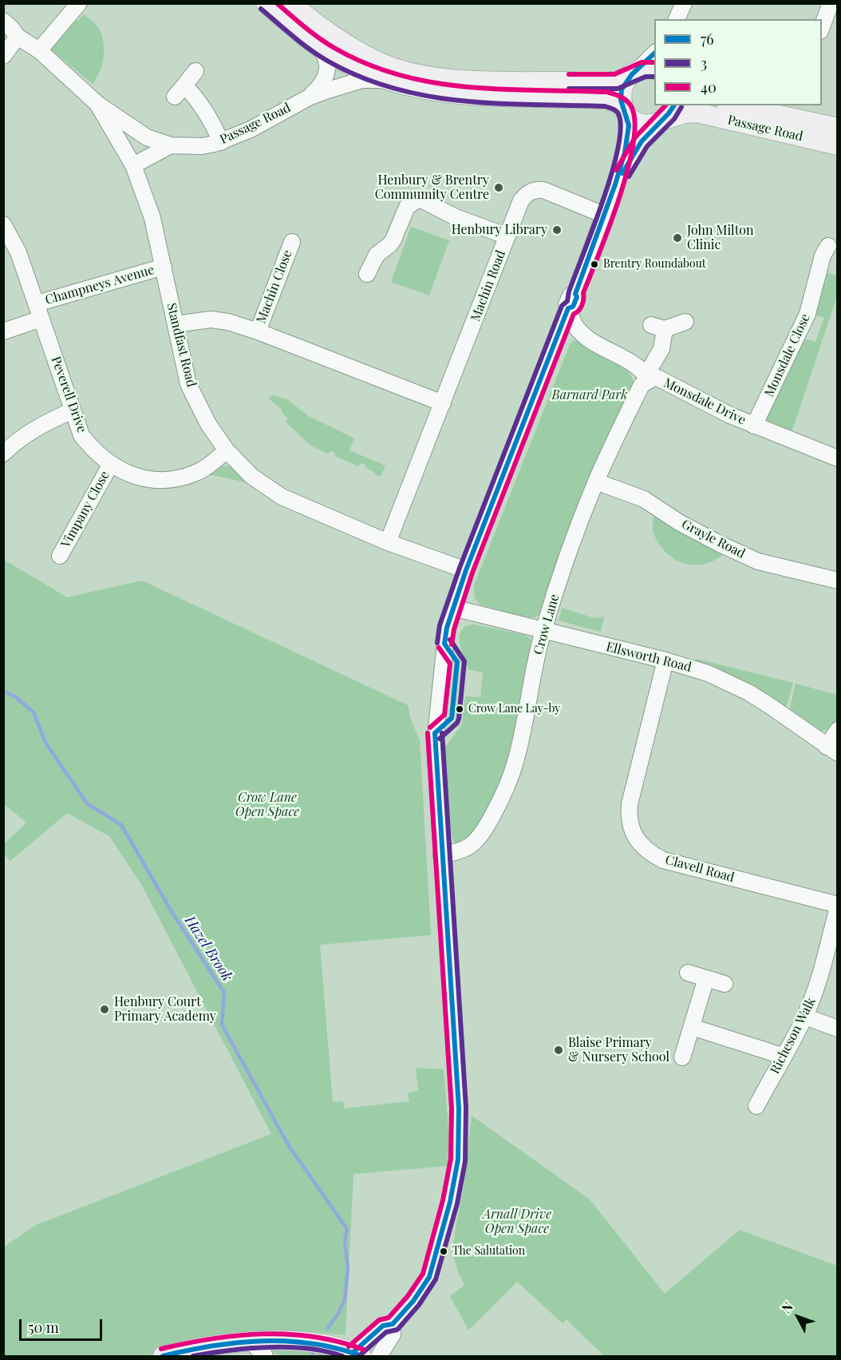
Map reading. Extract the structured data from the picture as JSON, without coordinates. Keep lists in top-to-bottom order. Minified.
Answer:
{"streets":{"main road":["Passage Road"],"street":["Champneys Avenue","Machin Road","Machin Close","Standfast Road","Monsdale Close","Peverell Drive","Monsdale Drive","Vimpany Close","Grayle Road","Crow Lane","Ellsworth Road","Clavell Road","Richeson Walk"]},"crossings":[["Passage Road","Standfast Road"],["Champneys Avenue","Standfast Road"],["Champneys Avenue","Peverell Drive"],["Machin Road","Standfast Road"],["Standfast Road","Peverell Drive"],["Monsdale Close","Monsdale Drive"],["Peverell Drive","Vimpany Close"],["Monsdale Drive","Crow Lane"],["Grayle Road","Crow Lane"],["Crow Lane","Ellsworth Road"],["Ellsworth Road","Clavell Road"],["Clavell Road","Richeson Walk"]],"water":["Hazel Brook"],"parks":["Barnard Park","Crow Lane Open Space","Arnall Drive Open Space"],"places":["Henbury & Brentry Commumity Centre","Henbury Library","John Milton Clinic","Brentry Roundabout","Crow Lane Lay-by","Henbury Court Primary Academy","Blaise Primary & Nursery School","The Salutation"],"lines":["transit line 40","transit line 3","transit line 76"],"legend":["76","3","40"],"scale_bar":"50 m","north":"top left"}
